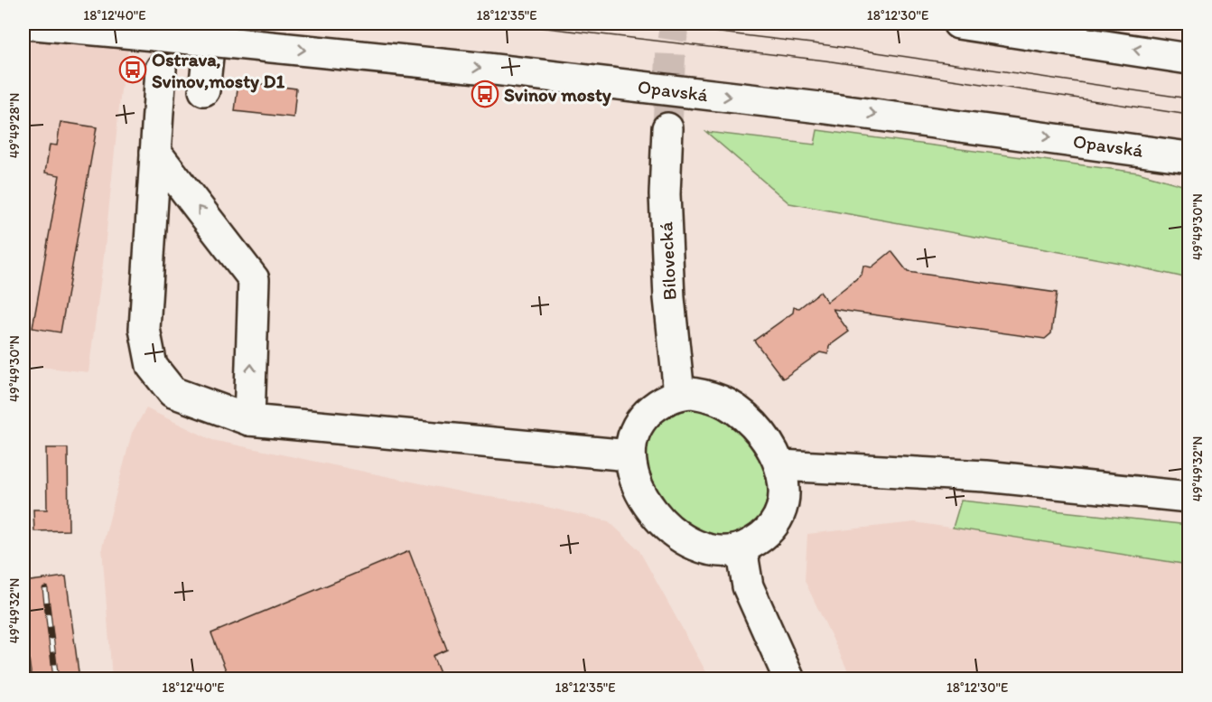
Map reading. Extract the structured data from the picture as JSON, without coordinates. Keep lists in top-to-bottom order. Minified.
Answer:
{"streets":{"street":["Opavská","Bílovecká"]},"one_way":["Opavská"],"places":{"bus stop":["Ostrava, Svinov,mosty D1","Svinov mosty"]},"coordinates":["18°12'40\"E","18°12'35\"E","18°12'30\"E","49°49'28\"N","49°49'30\"N","49°49'32\"N"]}
